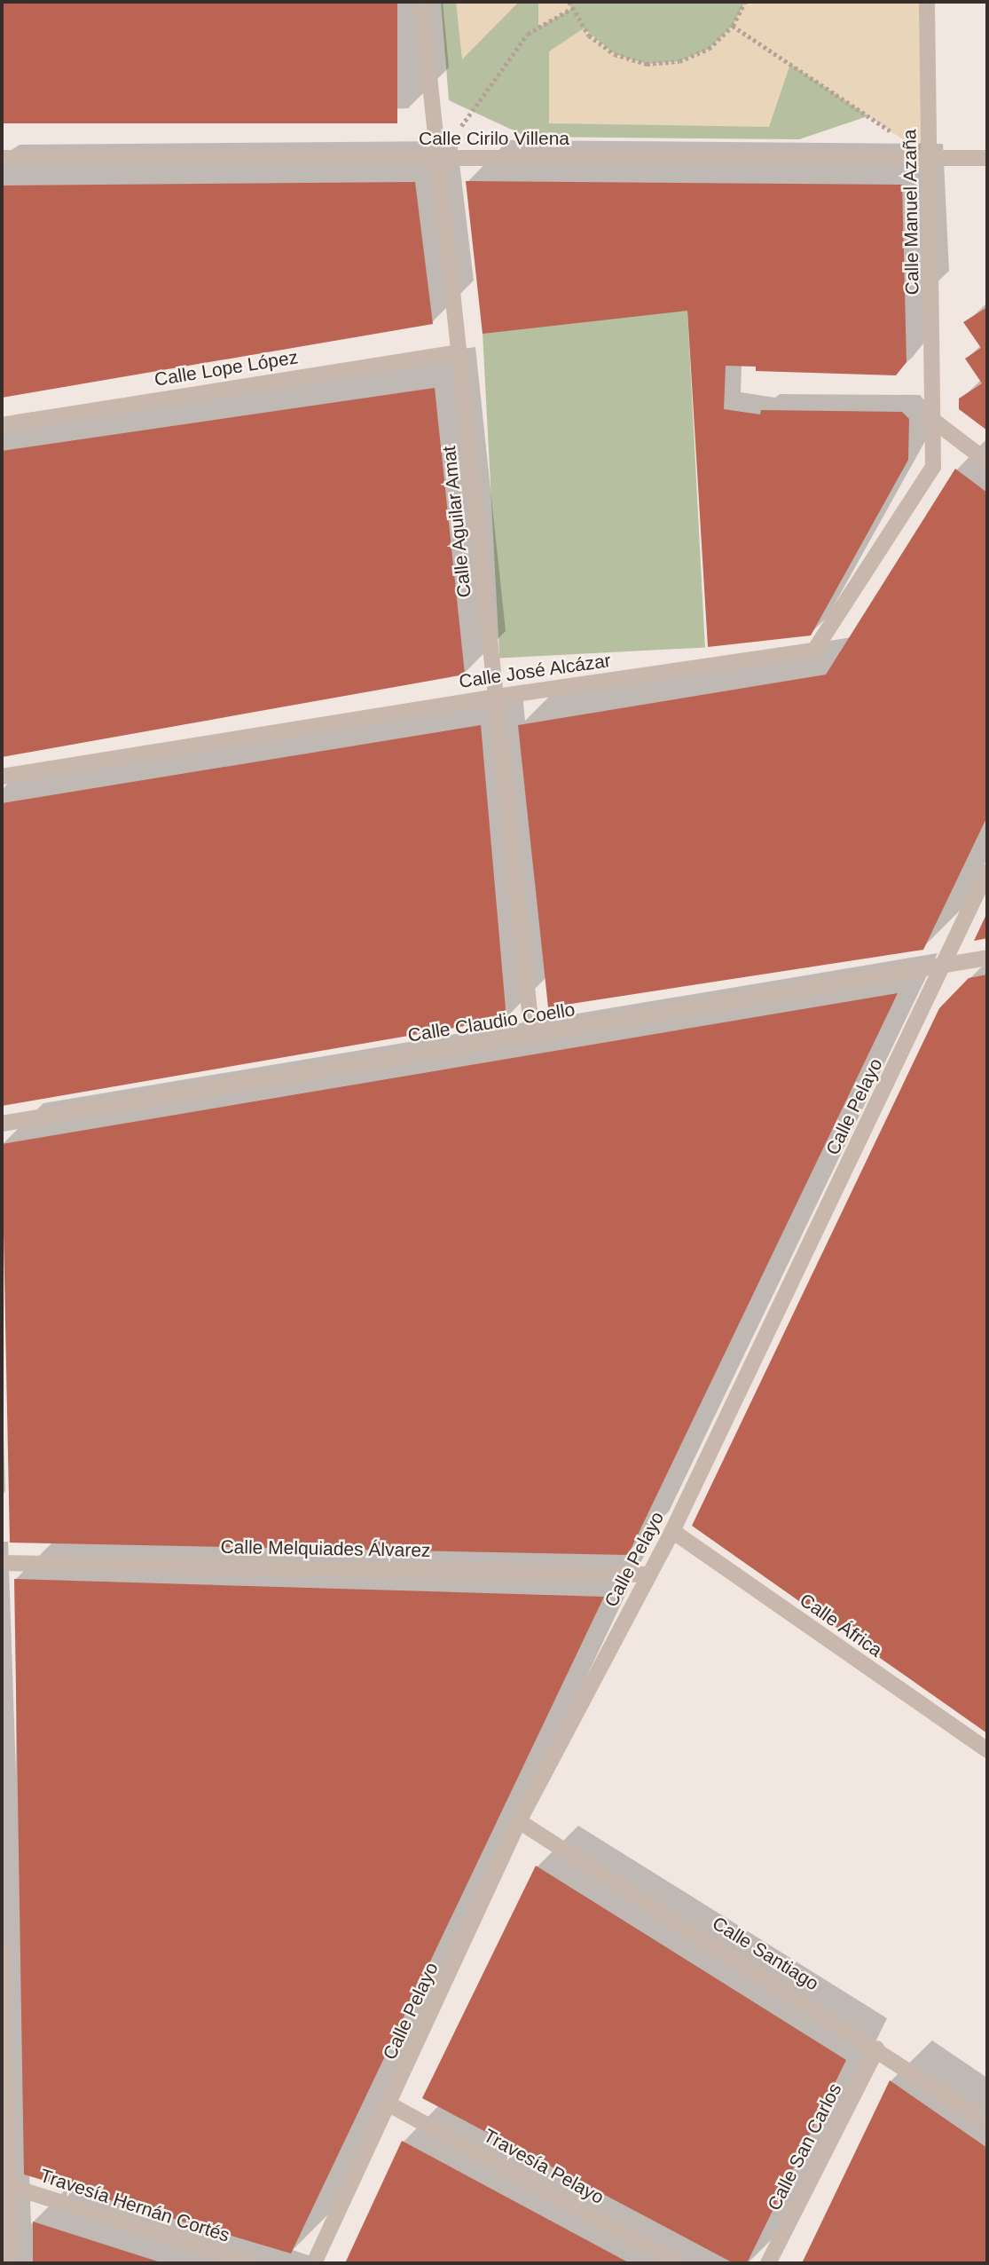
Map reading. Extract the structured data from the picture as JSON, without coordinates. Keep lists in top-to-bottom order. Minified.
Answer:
{"streets":{"street":["Calle Cirilo Villena","Calle Manuel Azaña","Calle Lope López","Calle Aguilar Amat","Calle José Alcázar","Calle Claudio Coello","Calle Pelayo","Calle Melquiades Álvarez","Calle África","Calle Santiago","Calle San Carlos","Travesía Pelayo","Travesía Hernán Cortés"]},"crossings":[["Calle Cirilo Villena","Calle Manuel Azaña"],["Calle Cirilo Villena","Calle Aguilar Amat"],["Calle Manuel Azaña","Calle José Alcázar"],["Calle Lope López","Calle Aguilar Amat"],["Calle Aguilar Amat","Calle José Alcázar"],["Calle Aguilar Amat","Calle Claudio Coello"],["Calle Claudio Coello","Calle Pelayo"],["Calle Pelayo","Calle Melquiades Álvarez"],["Calle Pelayo","Calle África"],["Calle Pelayo","Calle Santiago"],["Calle Pelayo","Travesía Pelayo"],["Calle Santiago","Calle San Carlos"]]}
